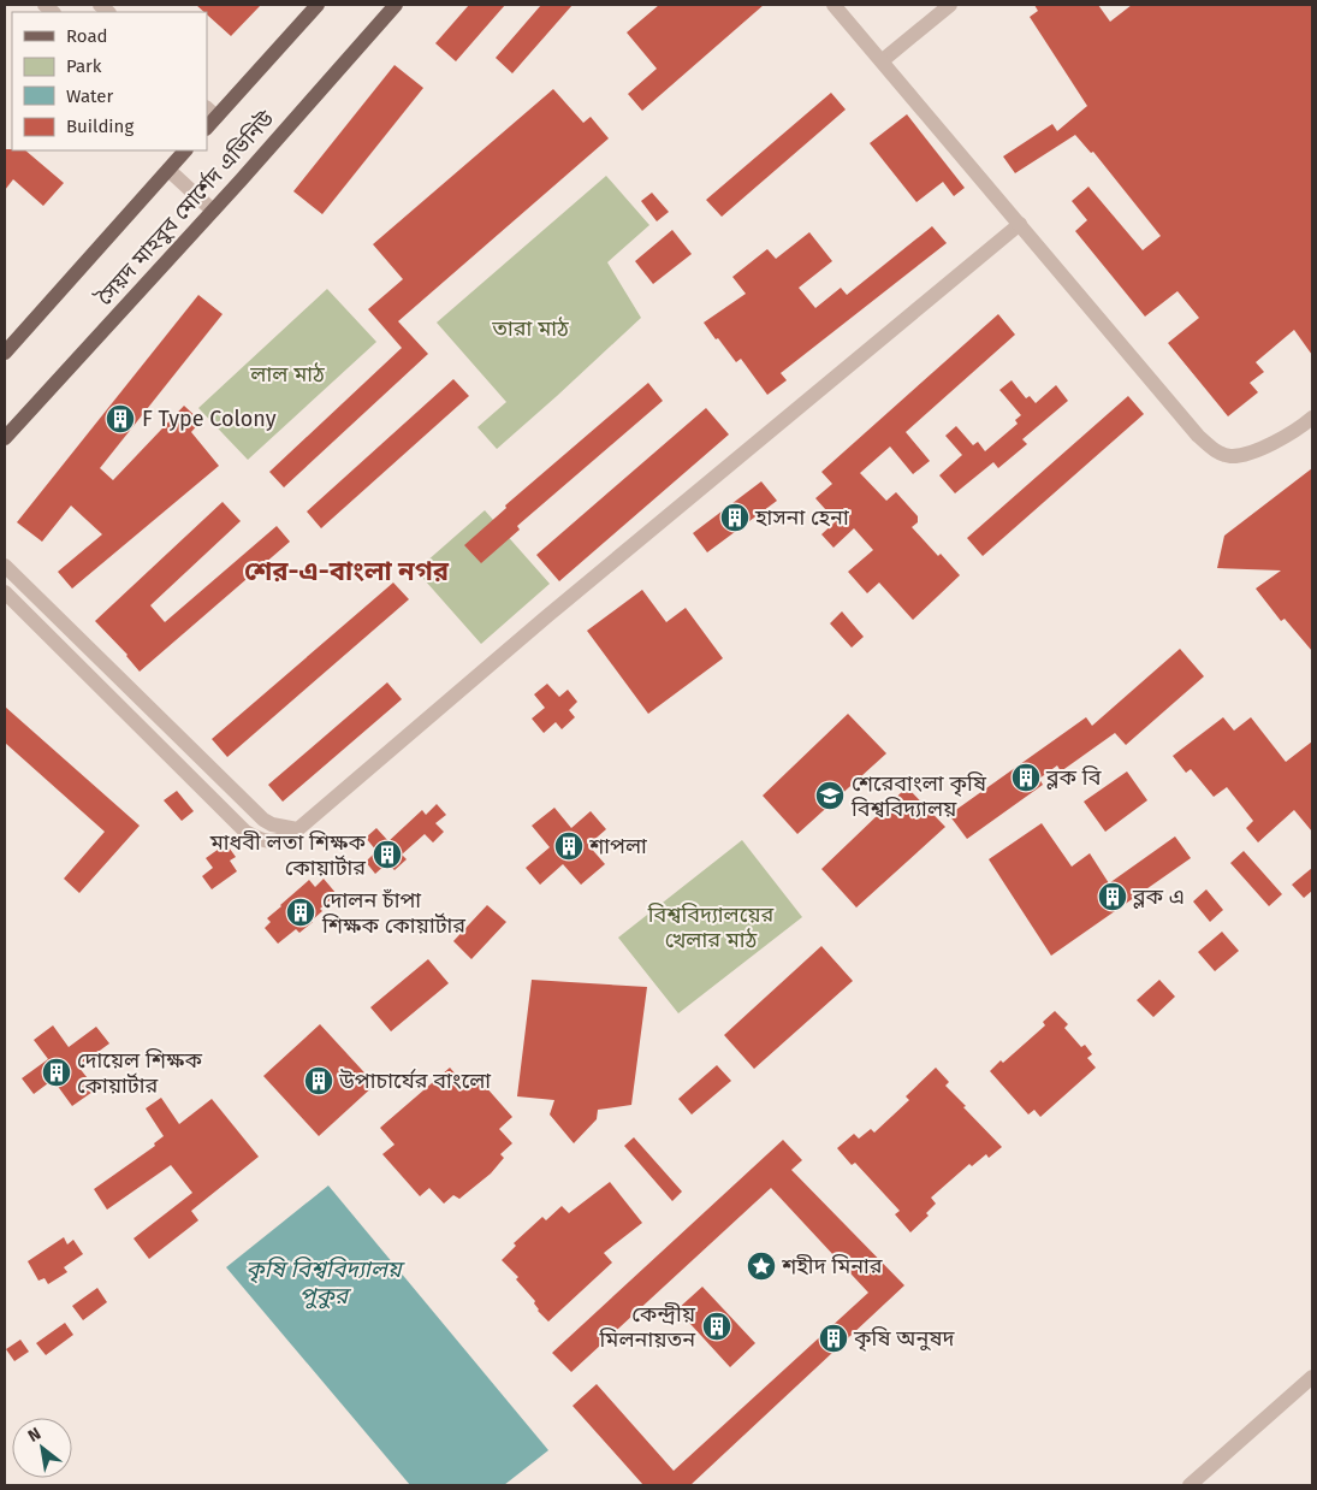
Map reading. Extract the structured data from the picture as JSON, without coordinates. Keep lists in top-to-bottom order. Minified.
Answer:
{"streets":{"main road":["সৈয়দ মাহবুব মোর্শেদ এভিনিউ"]},"districts":["শের-এ-বাংলা নগর"],"water":["কৃষি বিশ্ববিদ্যালয় পুকুর"],"parks":["তারা মাঠ","লাল মাঠ","বিশ্ববিদ্যালয়ের খেলার মাঠ"],"places":{"building":["F Type Colony","হাসনা হেনা","ব্লক বি","শাপলা","মাধবী লতা শিক্ষক কোয়ার্টার","ব্লক এ","দোলন চাঁপা শিক্ষক কোয়ার্টার","দোয়েল শিক্ষক কোয়ার্টার","উপাচার্যের বাংলো","কেন্দ্রীয় মিলনায়তন","কৃষি অনুষদ"],"school or university":["শেরেবাংলা কৃষি বিশ্ববিদ্যালয়"],"place":["শহীদ মিনার"]},"legend":["Road","Park","Water","Building"],"north":"top left"}
